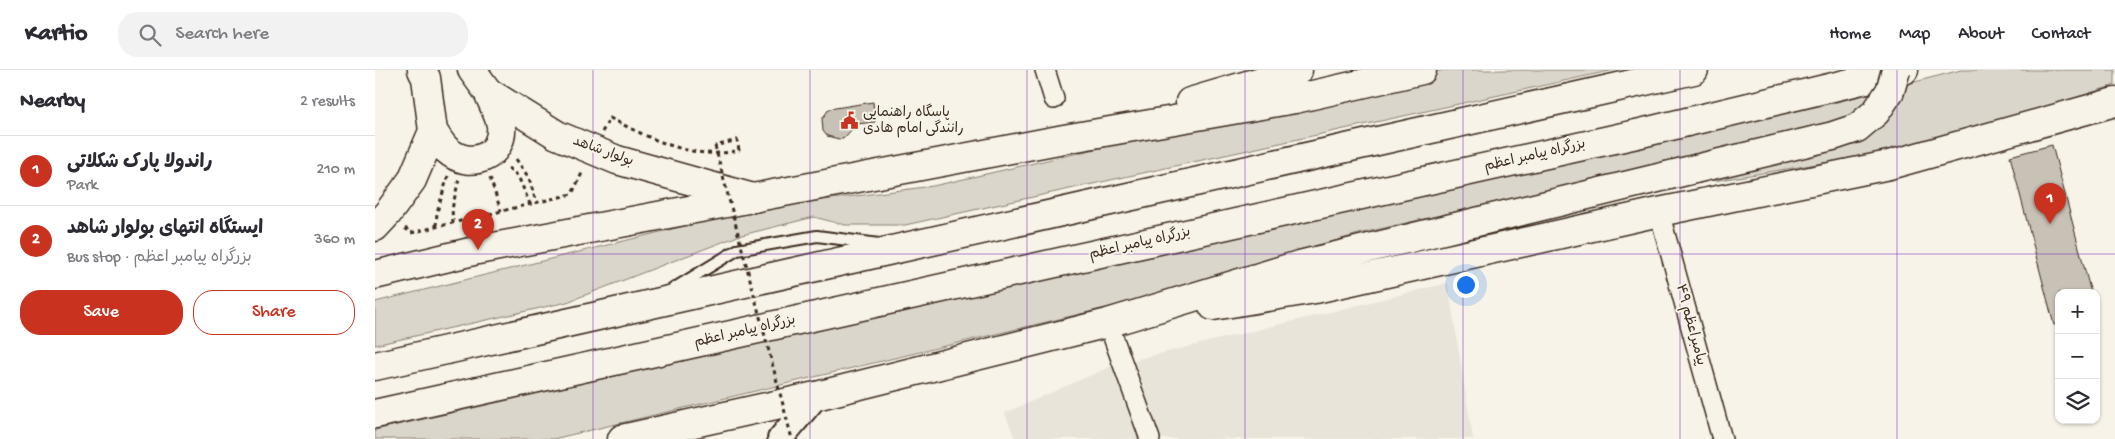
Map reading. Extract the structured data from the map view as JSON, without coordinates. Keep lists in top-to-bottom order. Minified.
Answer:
{"streets":{"main road":["بولوار شاهد","بزرگراه پیامبر اعظم"],"street":["پیامبراعظم ۴۹"]},"places":{"public building":["پاسگاه راهنمایی رانندگی امام هادی"]},"page":{"header":"Kartio","search":"Search here","nav":["Home","Map","About","Contact"],"heading":["Nearby","2 results"],"list":[{"mark":"1","name":"راندولا پارک شکلاتی","note":"Park","value":"210 m"},{"mark":"2","name":"ایستگاه انتهای بولوار شاهد","note":"Bus stop · بزرگراه پیامبر اعظم","value":"360 m"}],"pins":["1","2"],"buttons":["Save","Share"],"map_buttons":["+","−"]}}
